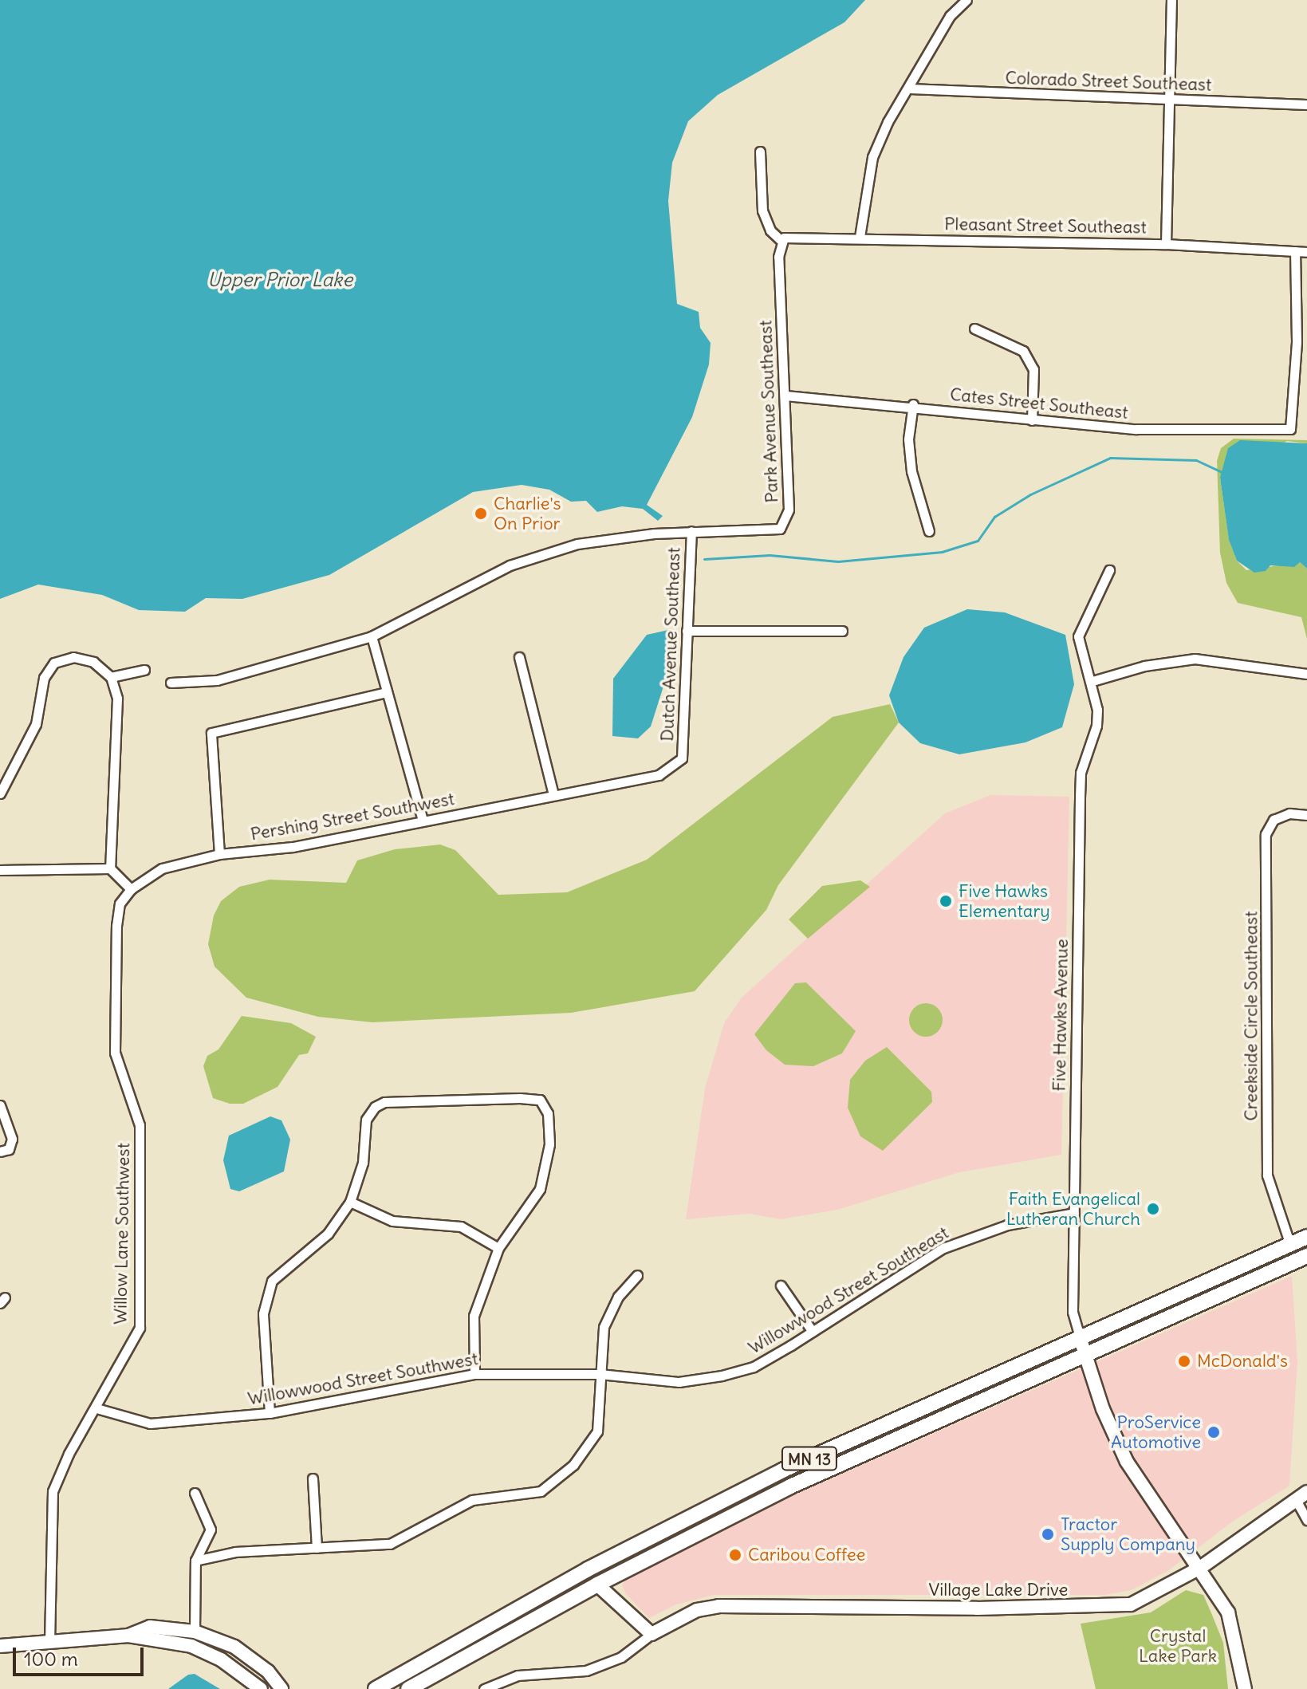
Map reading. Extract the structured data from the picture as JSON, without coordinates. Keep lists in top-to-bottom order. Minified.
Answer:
{"streets":{"main road":["MN 13"],"street":["Colorado Street Southeast","Pleasant Street Southeast","Cates Street Southeast","Park Avenue Southeast","Dutch Avenue Southeast","Pershing Street Southwest","Five Hawks Avenue","Creekside Circle Southeast","Willow Lane Southwest","Willowwood Street Southeast","Willowwood Street Southwest","Village Lake Drive"]},"crossings":[["Pleasant Street Southeast","Cates Street Southeast"],["Pleasant Street Southeast","Park Avenue Southeast"],["Cates Street Southeast","Park Avenue Southeast"],["Park Avenue Southeast","Dutch Avenue Southeast"],["Dutch Avenue Southeast","Pershing Street Southwest"],["Pershing Street Southwest","Willow Lane Southwest"],["Five Hawks Avenue","Willowwood Street Southeast"],["Five Hawks Avenue","MN 13"],["Five Hawks Avenue","Village Lake Drive"],["Creekside Circle Southeast","MN 13"],["Willow Lane Southwest","Willowwood Street Southwest"],["Willowwood Street Southeast","Willowwood Street Southwest"]],"water":["Upper Prior Lake"],"parks":["Crystal Lake Park"],"places":["Charlie's On Prior","Five Hawks Elementary","Faith Evangelical Lutheran Church","McDonald's","ProService Automotive","Tractor Supply Company","Caribou Coffee"],"scale_bar":"100 m"}
